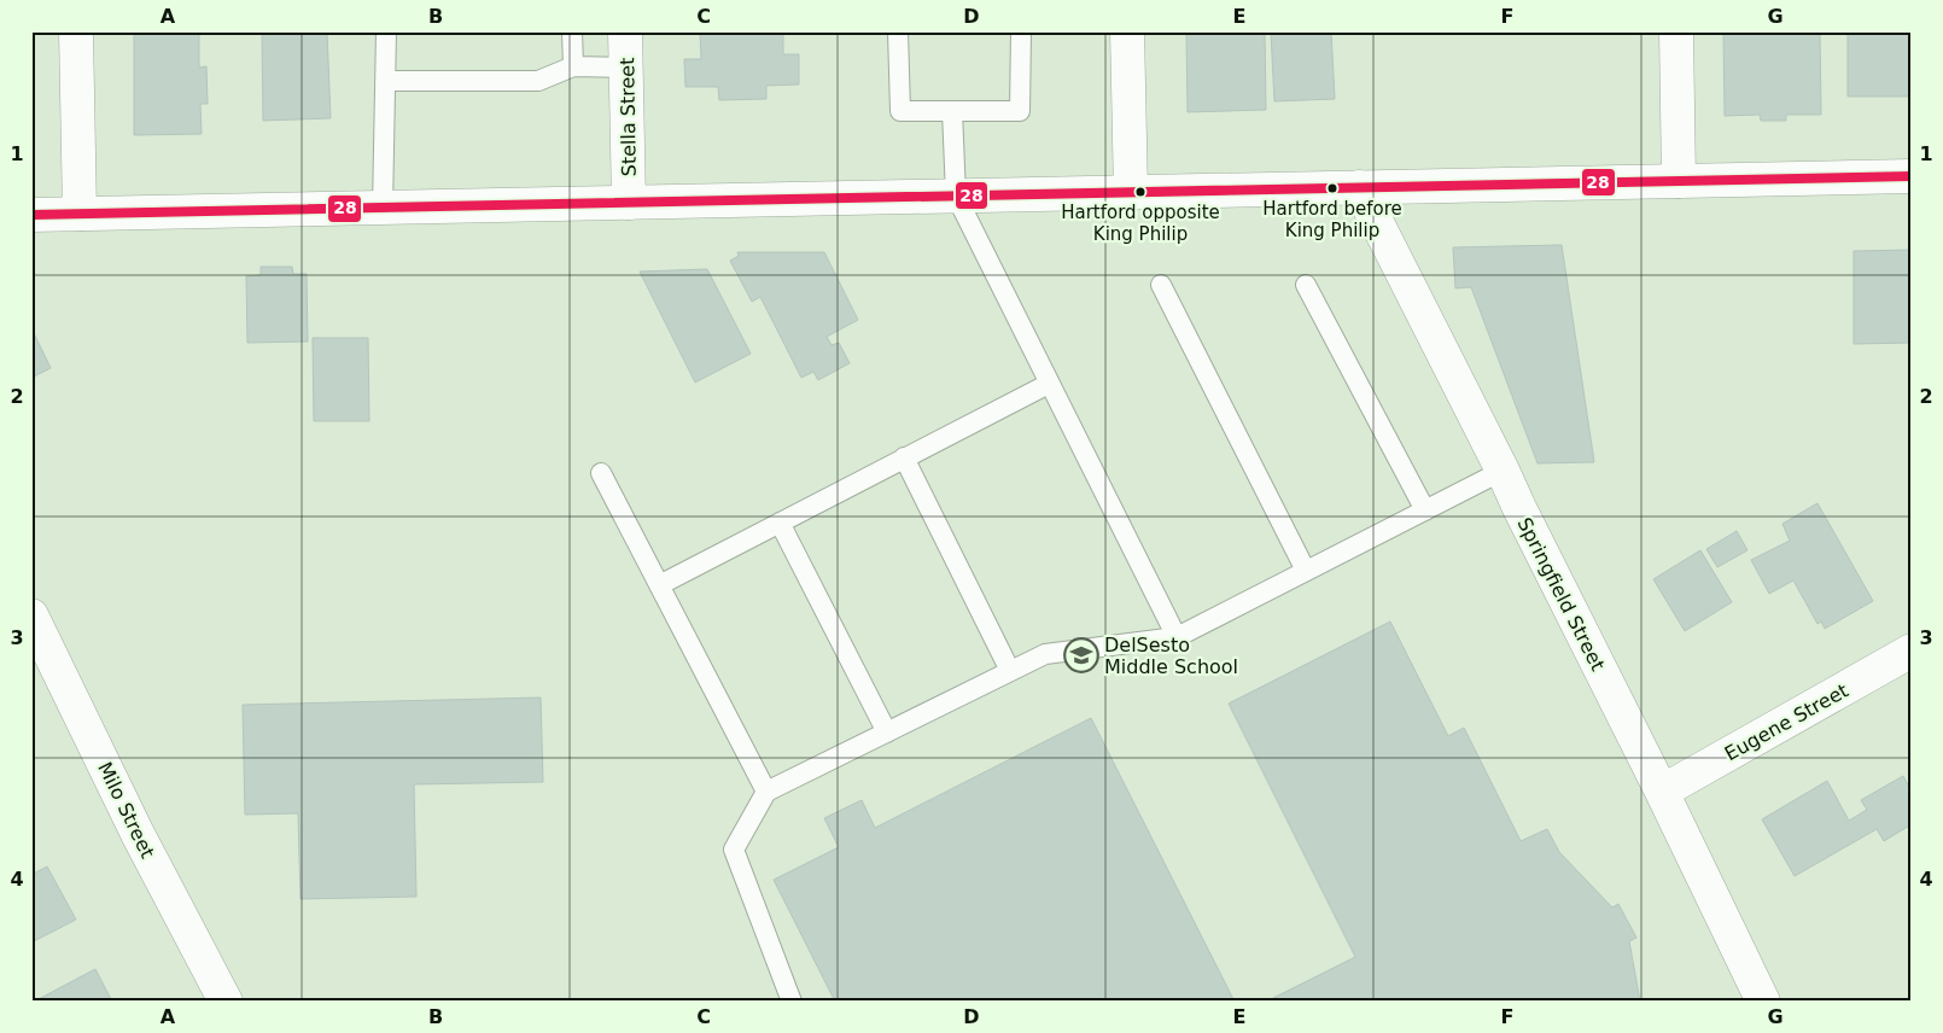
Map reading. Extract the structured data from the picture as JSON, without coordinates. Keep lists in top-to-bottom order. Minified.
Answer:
{"streets":{"street":["Stella Street","Springfield Street","Eugene Street","Milo Street"]},"crossings":[["Springfield Street","Eugene Street"]],"places":{"other":["Hartford before King Philip","Hartford opposite King Philip"],"school or university":["DelSesto Middle School"]},"lines":["transit line 28"],"grid":{"columns":["A","B","C","D","E","F","G"],"rows":["1","2","3","4"]}}
